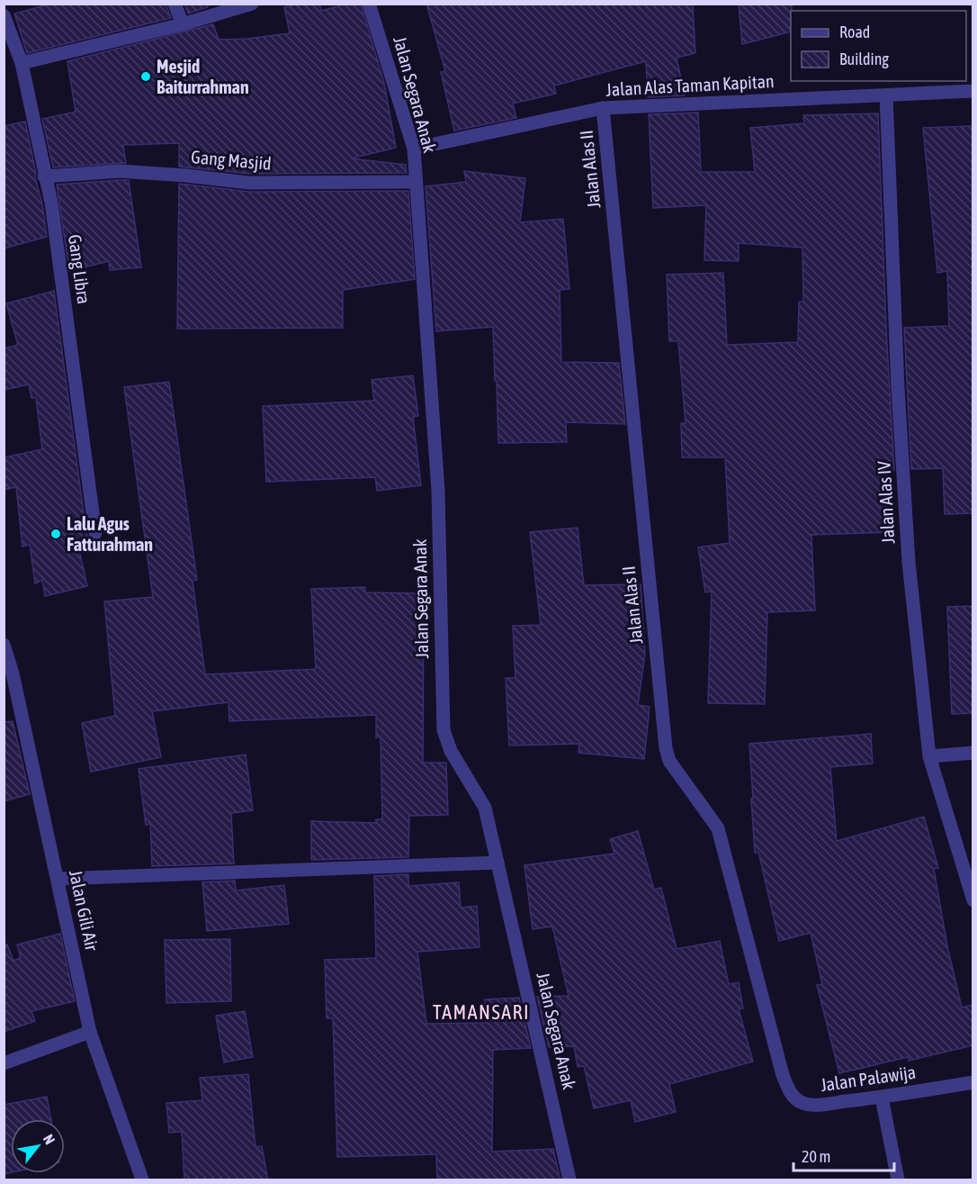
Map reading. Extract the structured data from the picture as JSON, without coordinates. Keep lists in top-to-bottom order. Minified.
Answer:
{"streets":{"street":["Jalan Alas Taman Kapitan","Jalan Segara Anak","Gang Masjid","Jalan Alas II","Gang Libra","Jalan Alas IV","Jalan Gili Air","Jalan Palawija"]},"crossings":[["Jalan Alas Taman Kapitan","Jalan Segara Anak"],["Jalan Alas Taman Kapitan","Jalan Alas II"],["Jalan Alas Taman Kapitan","Jalan Alas IV"],["Jalan Segara Anak","Gang Masjid"],["Gang Masjid","Gang Libra"],["Jalan Alas II","Jalan Palawija"]],"districts":["TAMANSARI"],"places":["Mesjid Baiturrahman","Lalu Agus Fatturahman"],"legend":["Road","Building"],"scale_bar":"20 m","north":"top right"}
